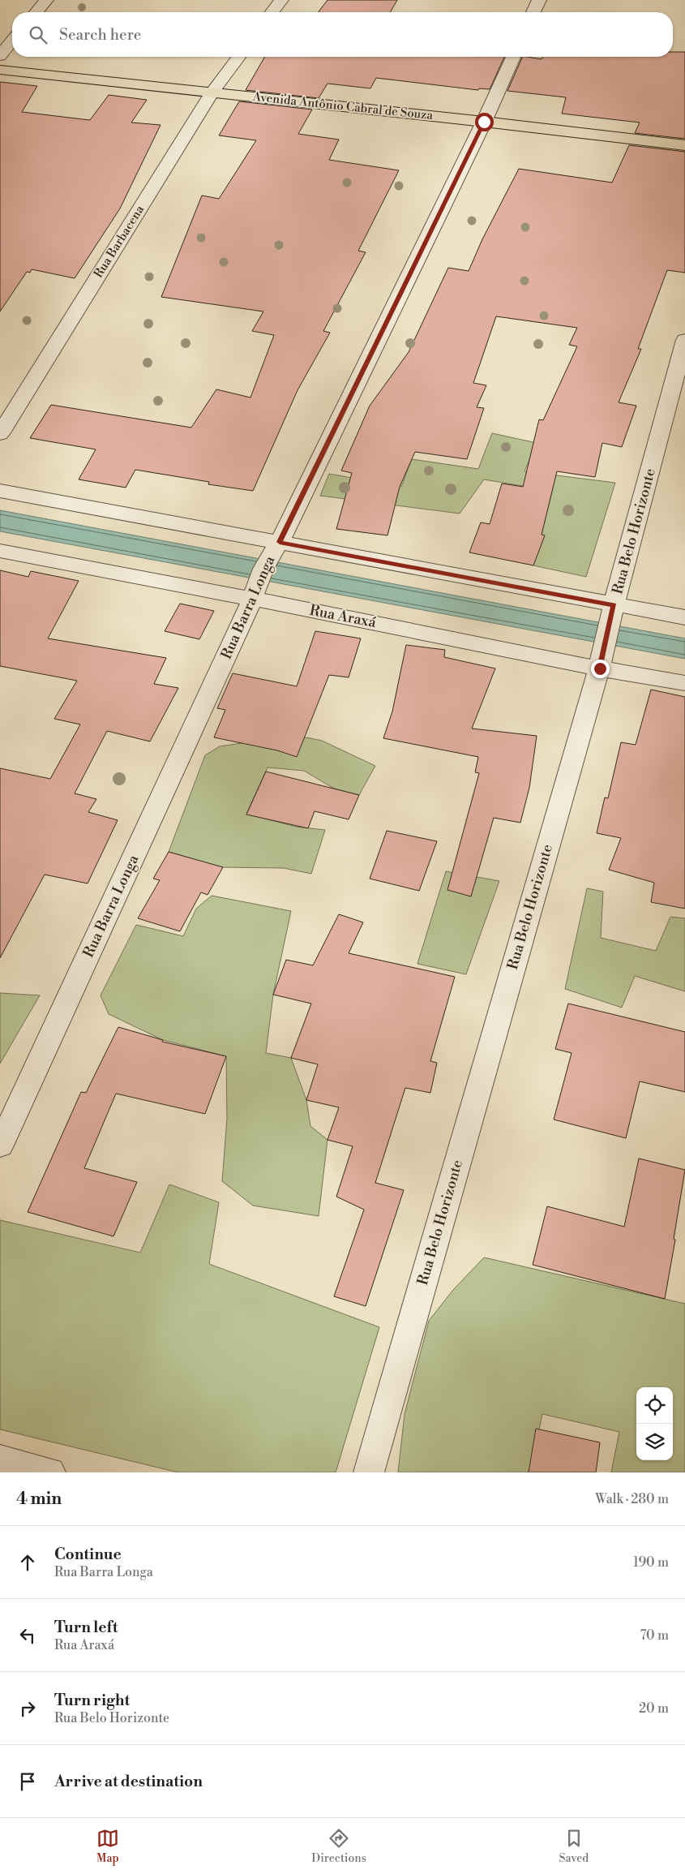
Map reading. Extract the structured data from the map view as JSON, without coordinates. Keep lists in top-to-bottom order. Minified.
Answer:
{"streets":{"main road":["Avenida Antônio Cabral de Souza"],"street":["Rua Barbacena","Rua Belo Horizonte","Rua Barra Longa","Rua Araxá"]},"crossings":[["Avenida Antônio Cabral de Souza","Rua Barbacena"],["Avenida Antônio Cabral de Souza","Rua Barra Longa"],["Rua Belo Horizonte","Rua Araxá"],["Rua Barra Longa","Rua Araxá"]],"page":{"search":"Search here","heading":["4 min","Walk · 280 m"],"list":[["Continue","Rua Barra Longa","190 m"],["Turn left","Rua Araxá","70 m"],["Turn right","Rua Belo Horizonte","20 m"],"Arrive at destination"],"nav":["Map","Directions","Saved"]}}
